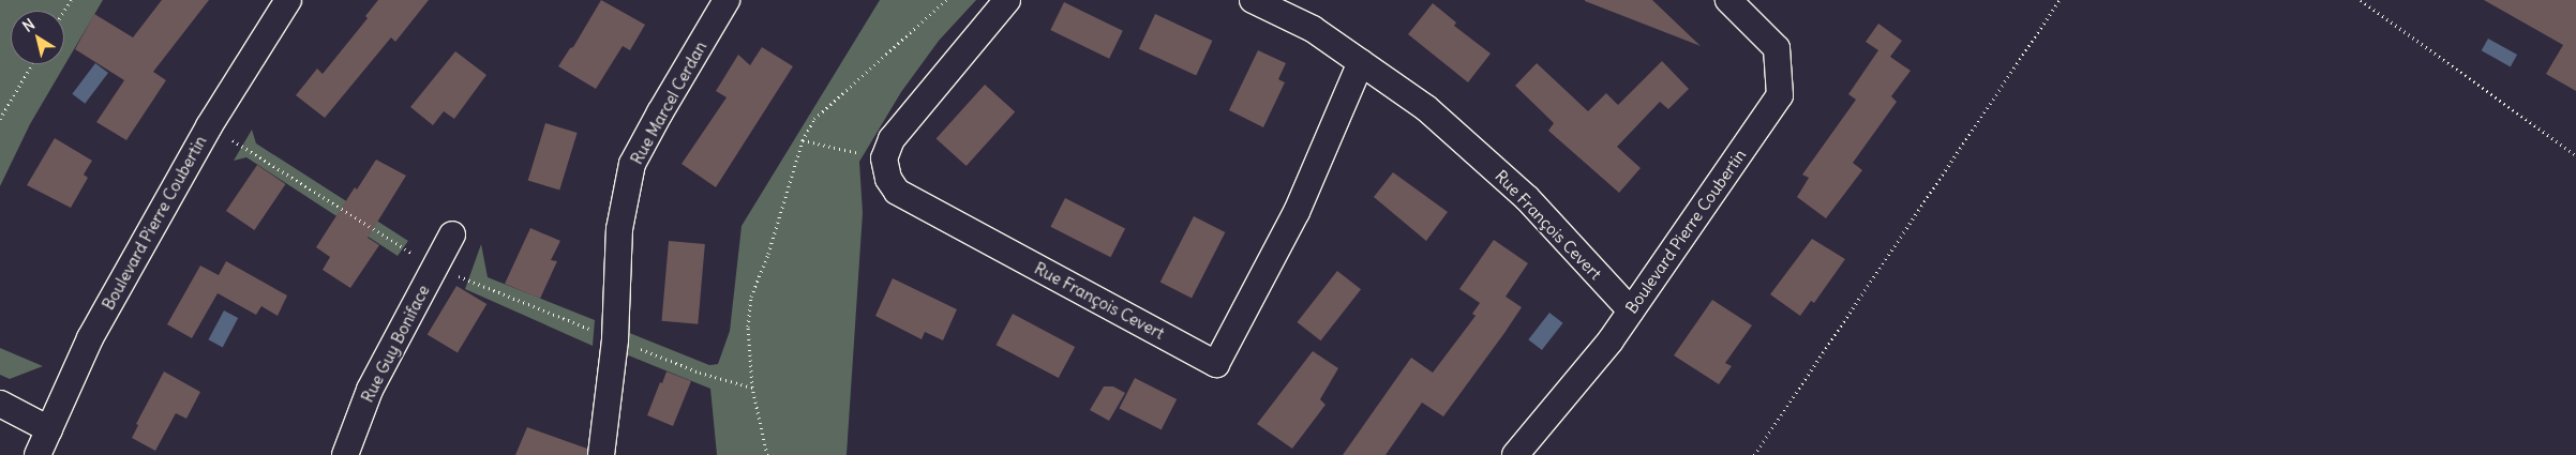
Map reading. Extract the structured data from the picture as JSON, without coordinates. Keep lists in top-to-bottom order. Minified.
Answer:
{"streets":{"street":["Rue Marcel Cerdan","Boulevard Pierre Coubertin","Rue François Cevert","Rue Guy Boniface"]},"crossings":[["Boulevard Pierre Coubertin","Rue François Cevert"]],"north":"top left"}
